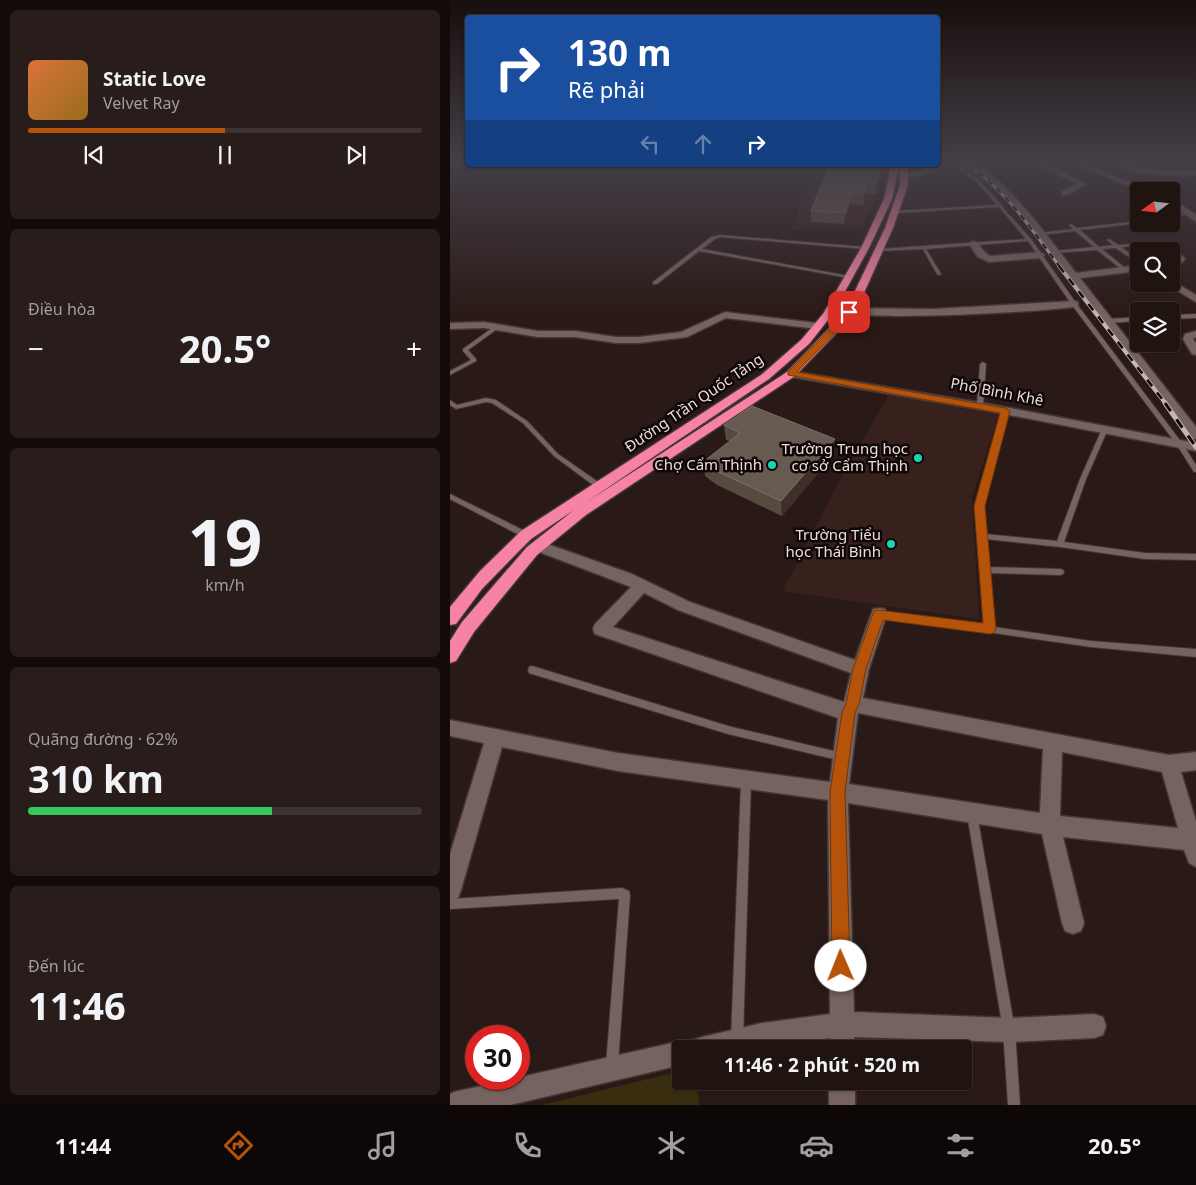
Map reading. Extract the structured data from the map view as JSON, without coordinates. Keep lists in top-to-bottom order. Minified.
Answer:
{"streets":{"highway":["Đường Trần Quốc Tảng"],"street":["Phố Bình Khê"]},"crossings":[["Phố Bình Khê","Đường Trần Quốc Tảng"]],"places":["Trường Trung học cơ sở Cẩm Thịnh","Chợ Cẩm Thịnh","Trường Tiểu học Thái Bình"],"north":"left","page":{"turn":["130 m","Rẽ phải"],"song":["Static Love","Velvet Ray"],"tile":["Điều hòa",["19","km/h"],["Quãng đường · 62%","310 km"],["Đến lúc","11:46"]],"heat":["−","20.5°","+"],"limit":"30","trip":"11:46 · 2 phút · 520 m","tabs":["11:44","20.5°"]}}
